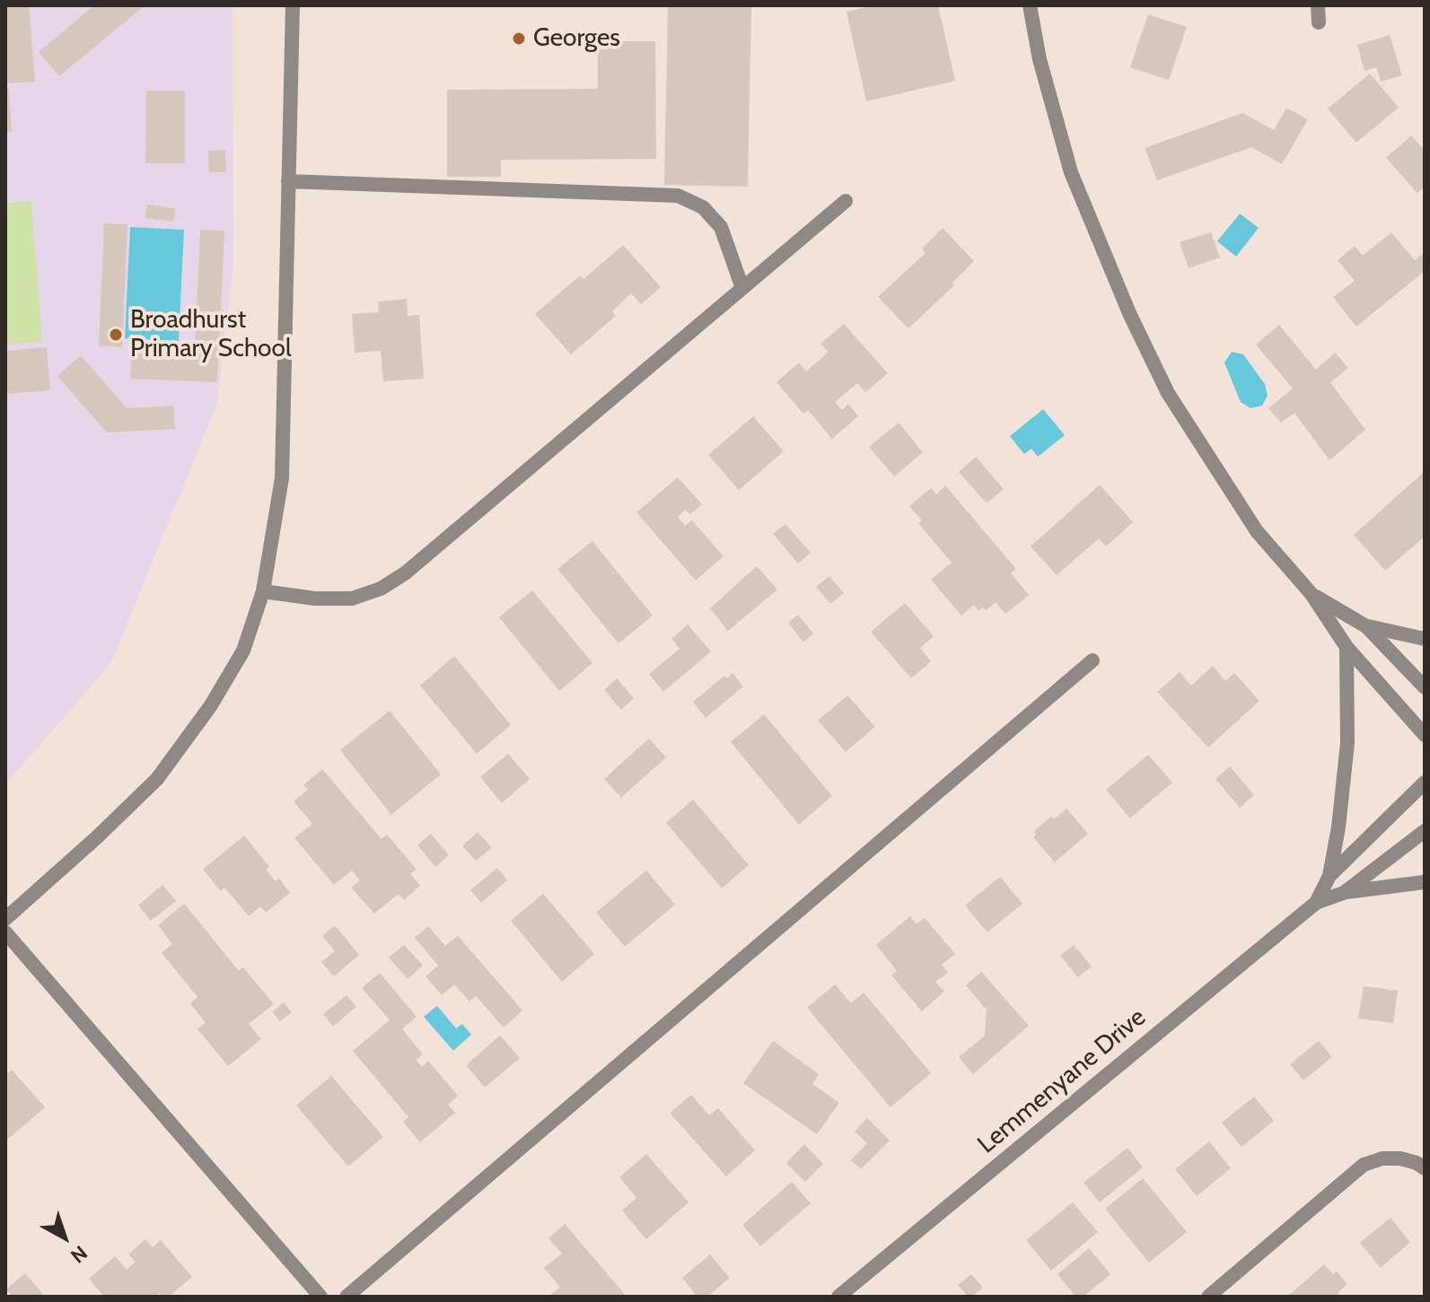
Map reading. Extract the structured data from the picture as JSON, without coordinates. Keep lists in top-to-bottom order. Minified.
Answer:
{"streets":{"street":["Lemmenyane Drive"]},"places":["Georges","Broadhurst Primary School"],"north":"bottom right"}
